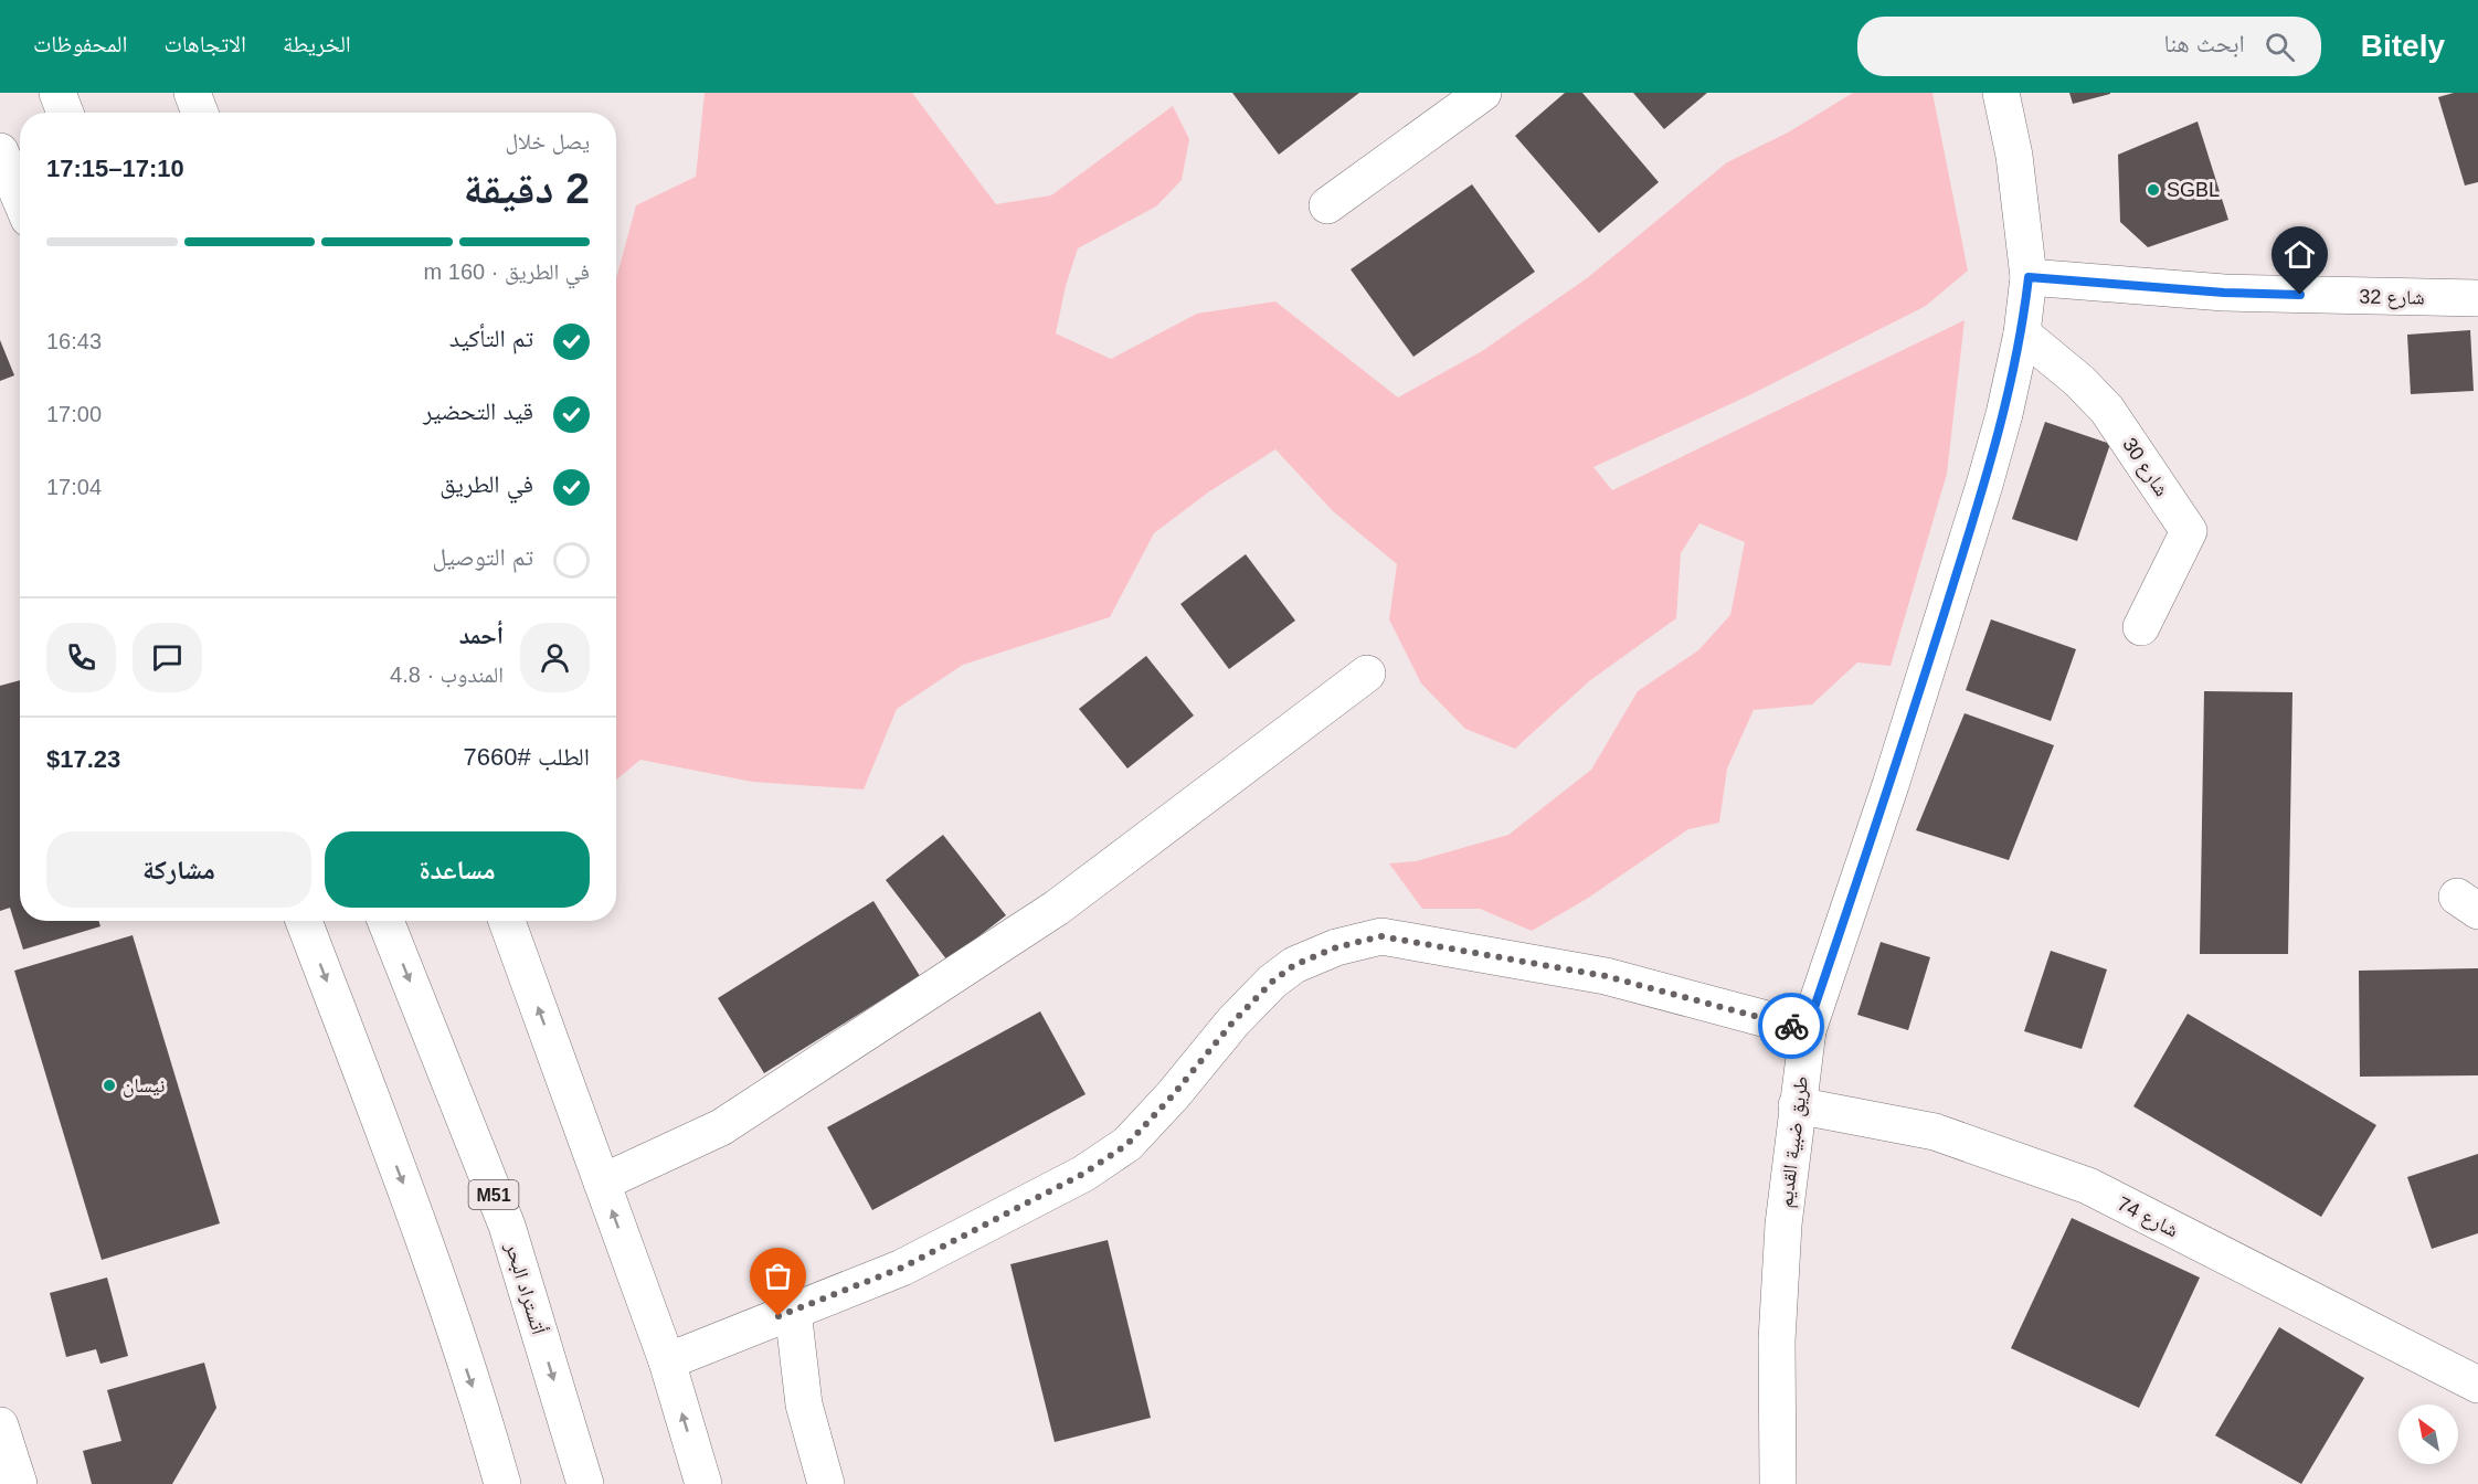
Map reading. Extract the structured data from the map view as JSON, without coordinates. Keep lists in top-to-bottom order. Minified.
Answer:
{"streets":{"main road":["شارع 32","شارع 30","طريق ضبية القديم","M51","شارع 74","أتستراد البحر"]},"crossings":[["شارع 32","طريق ضبية القديم"],["شارع 30","طريق ضبية القديم"],["طريق ضبية القديم","شارع 74"]],"places":["SGBL","نيسان"],"north":"top left","page":{"header":"Bitely","search":"ابحث هنا","nav":["الخريطة","الاتجاهات","المحفوظات"],"heading":["2 دقيقة","يصل خلال","17:10–17:15"],"panel":["أحمد","المندوب · 4.8","الطلب #7660","$17.23"],"bar":"في الطريق · 160 m","list":[["تم التأكيد","16:43"],["قيد التحضير","17:00"],["في الطريق","17:04"],"تم التوصيل"],"buttons":["مساعدة","مشاركة"]}}
